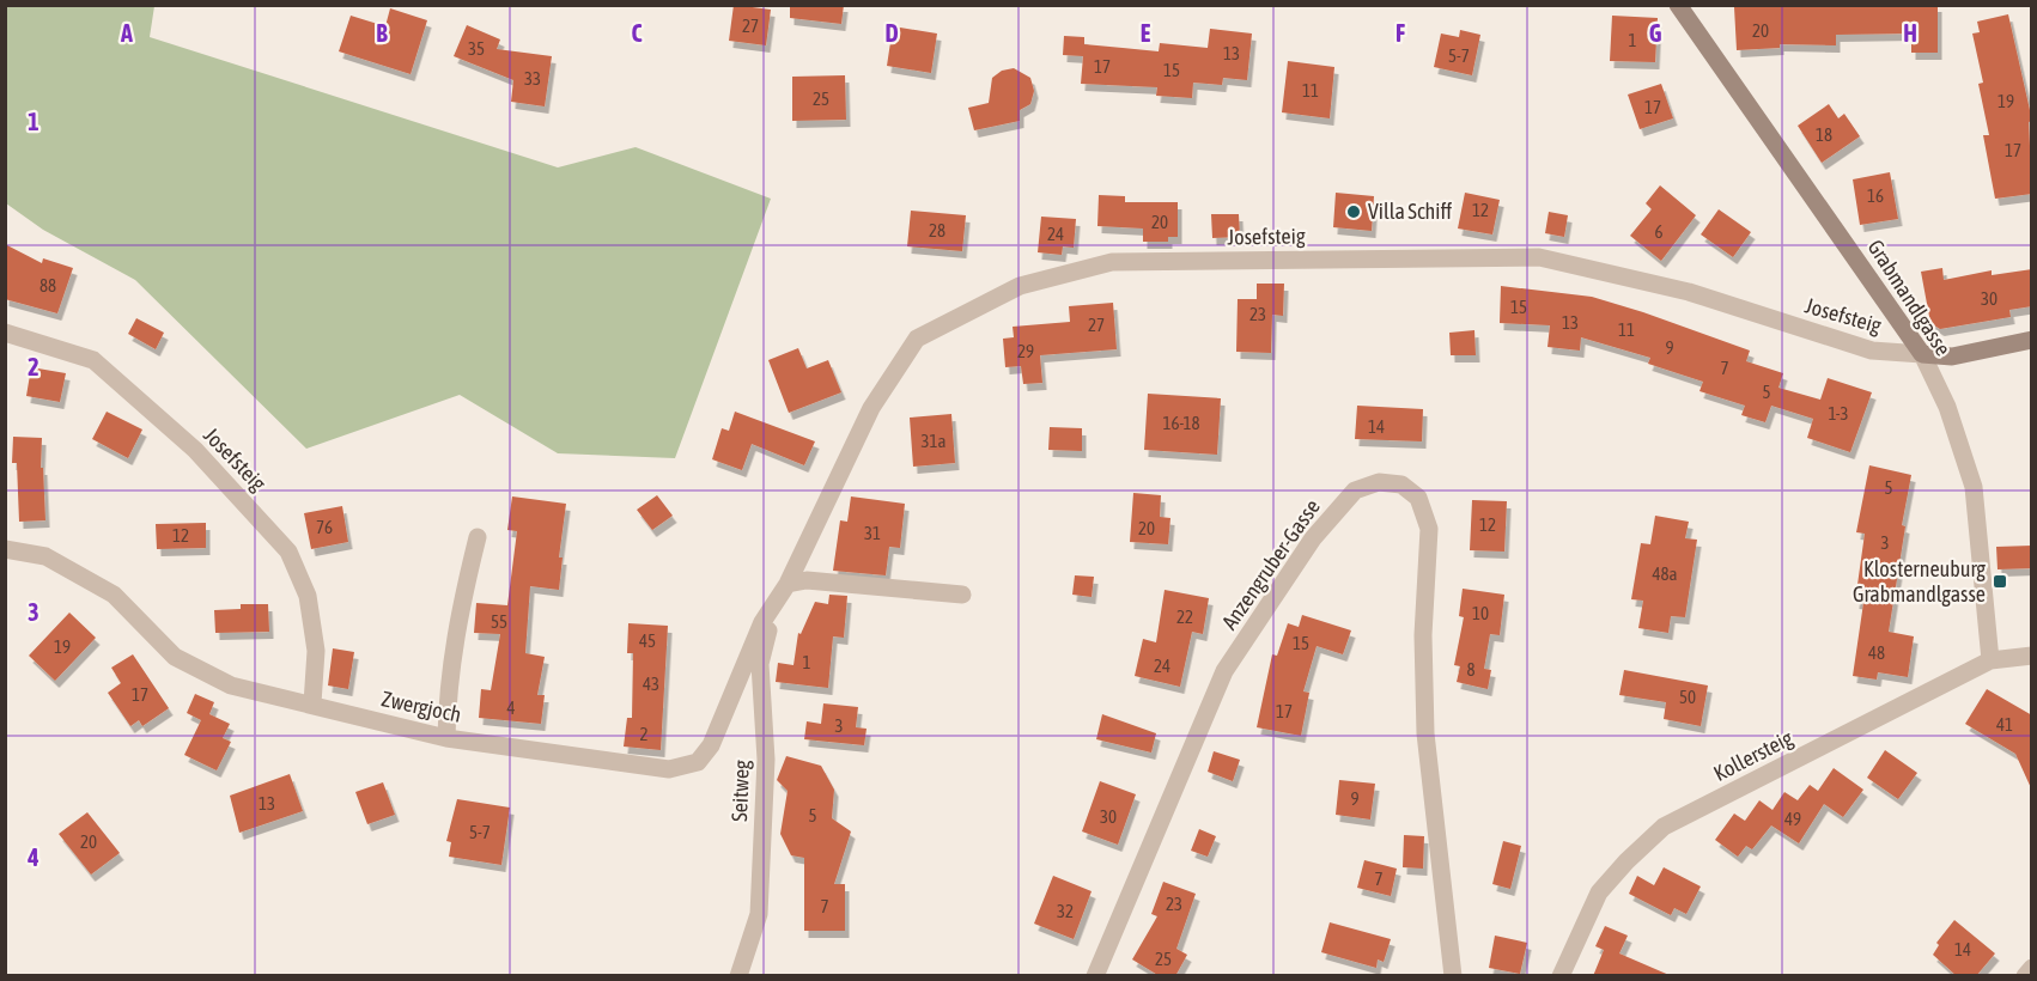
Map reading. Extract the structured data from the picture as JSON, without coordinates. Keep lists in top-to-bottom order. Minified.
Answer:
{"streets":{"street":["Josefsteig","Grabmandlgasse","Anzengruber-Gasse","Zwergjoch","Kollersteig","Seitweg"]},"crossings":[["Josefsteig","Grabmandlgasse"],["Josefsteig","Zwergjoch"],["Josefsteig","Seitweg"],["Grabmandlgasse","Kollersteig"],["Zwergjoch","Seitweg"]],"places":{"other":["Villa Schiff"],"transit":["Klosterneuburg Grabmandlgasse"]},"house_numbers":["27","20","1","35","13","5-7","17","15","33","11","25","19","17","18","17","16","12","20","28","6","24","88","30","15","23","13","27","11","9","29","7","5","1-3","16-18","14","31a","5","12","76","20","31","12","3","48a","10","22","55","45","15","19","48","1","24","8","43","17","50","4","17","41","3","2","9","13","5","30","49","5-7","20","7","23","7","32","14","25"],"grid":{"columns":["A","B","C","D","E","F","G","H"],"rows":["1","2","3","4"]}}
